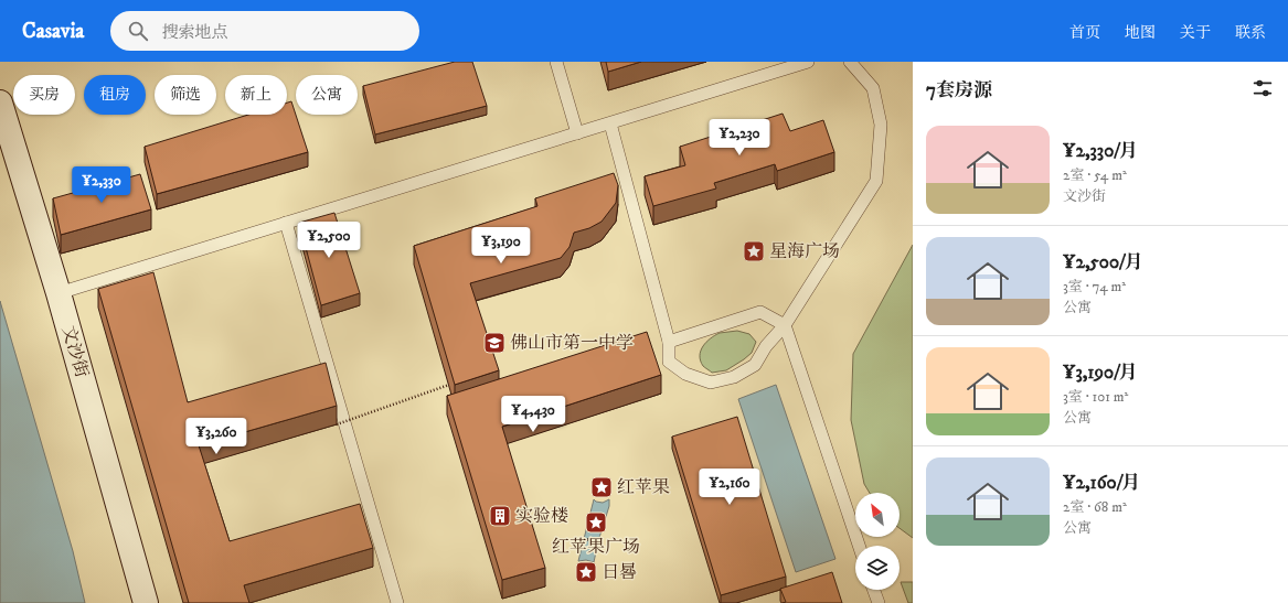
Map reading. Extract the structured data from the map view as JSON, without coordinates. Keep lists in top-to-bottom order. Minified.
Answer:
{"streets":{"street":["文沙街"]},"places":{"place":["星海广场","红苹果","红苹果广场","日晷"],"school or university":["佛山市第一中学"],"building":["实验楼"]},"north":"top left","page":{"header":"Casavia","search":"搜索地点","nav":["首页","地图","关于","联系"],"heading":"7套房源","chip":["买房","租房","筛选","新上","公寓"],"list":[{"name":"¥2,330/月","note":"2室 · 54 m² · 文沙街"},{"name":"¥2,500/月","note":"3室 · 74 m² · 公寓"},{"name":"¥3,190/月","note":"3室 · 101 m² · 公寓"},{"name":"¥2,160/月","note":"2室 · 68 m² · 公寓"}],"price":["¥2,230","¥2,330","¥2,500","¥3,190","¥4,430","¥3,260","¥2,160"]}}
